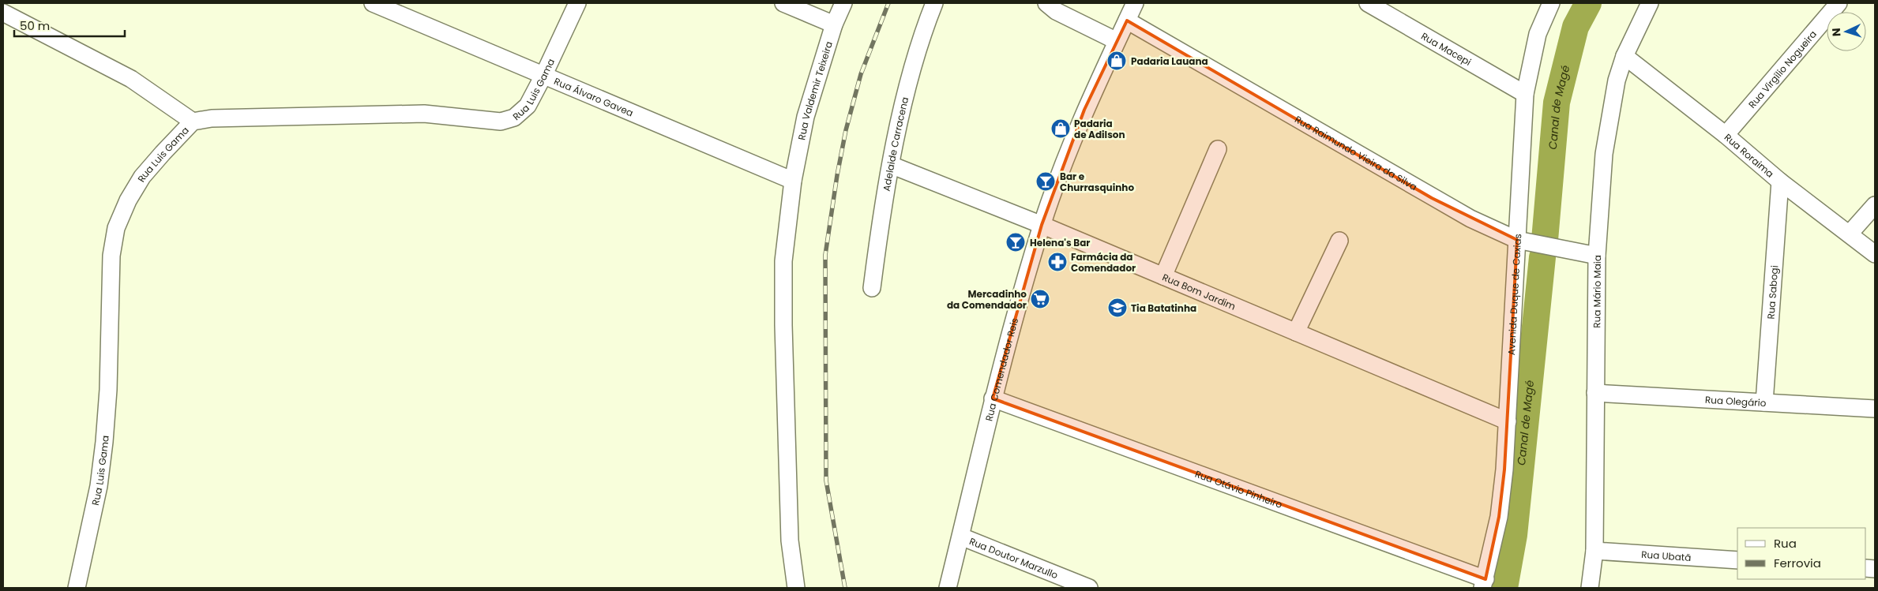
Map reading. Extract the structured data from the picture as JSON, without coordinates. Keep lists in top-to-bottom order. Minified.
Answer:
{"streets":{"street":["Rua Macepi","Rua Virgílio Nogueira","Rua Luis Gama","Rua Valdemir Teixeira","Rua Álvaro Gavea","Adelaide Carracena","Rua Raimundo Vieira da Silva","Rua Roraima","Rua Mário Maia","Rua Bom Jardim","Rua Sabogi","Avenida Duque de Caxias","Rua Comendador Reis","Rua Olegário","Rua Otávio Pinheiro","Rua Ubatã","Rua Doutor Marzullo"]},"crossings":[["Rua Macepi","Avenida Duque de Caxias"],["Rua Virgílio Nogueira","Rua Roraima"],["Rua Luis Gama","Rua Álvaro Gavea"],["Rua Valdemir Teixeira","Rua Álvaro Gavea"],["Adelaide Carracena","Rua Bom Jardim"],["Rua Raimundo Vieira da Silva","Rua Mário Maia"],["Rua Raimundo Vieira da Silva","Avenida Duque de Caxias"],["Rua Raimundo Vieira da Silva","Rua Comendador Reis"],["Rua Roraima","Rua Mário Maia"],["Rua Roraima","Rua Sabogi"],["Rua Mário Maia","Rua Olegário"],["Rua Mário Maia","Rua Ubatã"],["Rua Bom Jardim","Avenida Duque de Caxias"],["Rua Bom Jardim","Rua Comendador Reis"],["Rua Sabogi","Rua Olegário"],["Avenida Duque de Caxias","Rua Otávio Pinheiro"],["Rua Comendador Reis","Rua Otávio Pinheiro"],["Rua Comendador Reis","Rua Doutor Marzullo"]],"water":["Canal de Magé"],"places":{"shop":["Padaria Lauana","Padaria de Adilson"],"bar":["Bar e Churrasquinho","Helena's Bar"],"pharmacy":["Farmácia da Comendador"],"supermarket":["Mercadinho da Comendador"],"school or university":["Tia Batatinha"]},"legend":["Rua","Ferrovia"],"scale_bar":"50 m","north":"left"}
